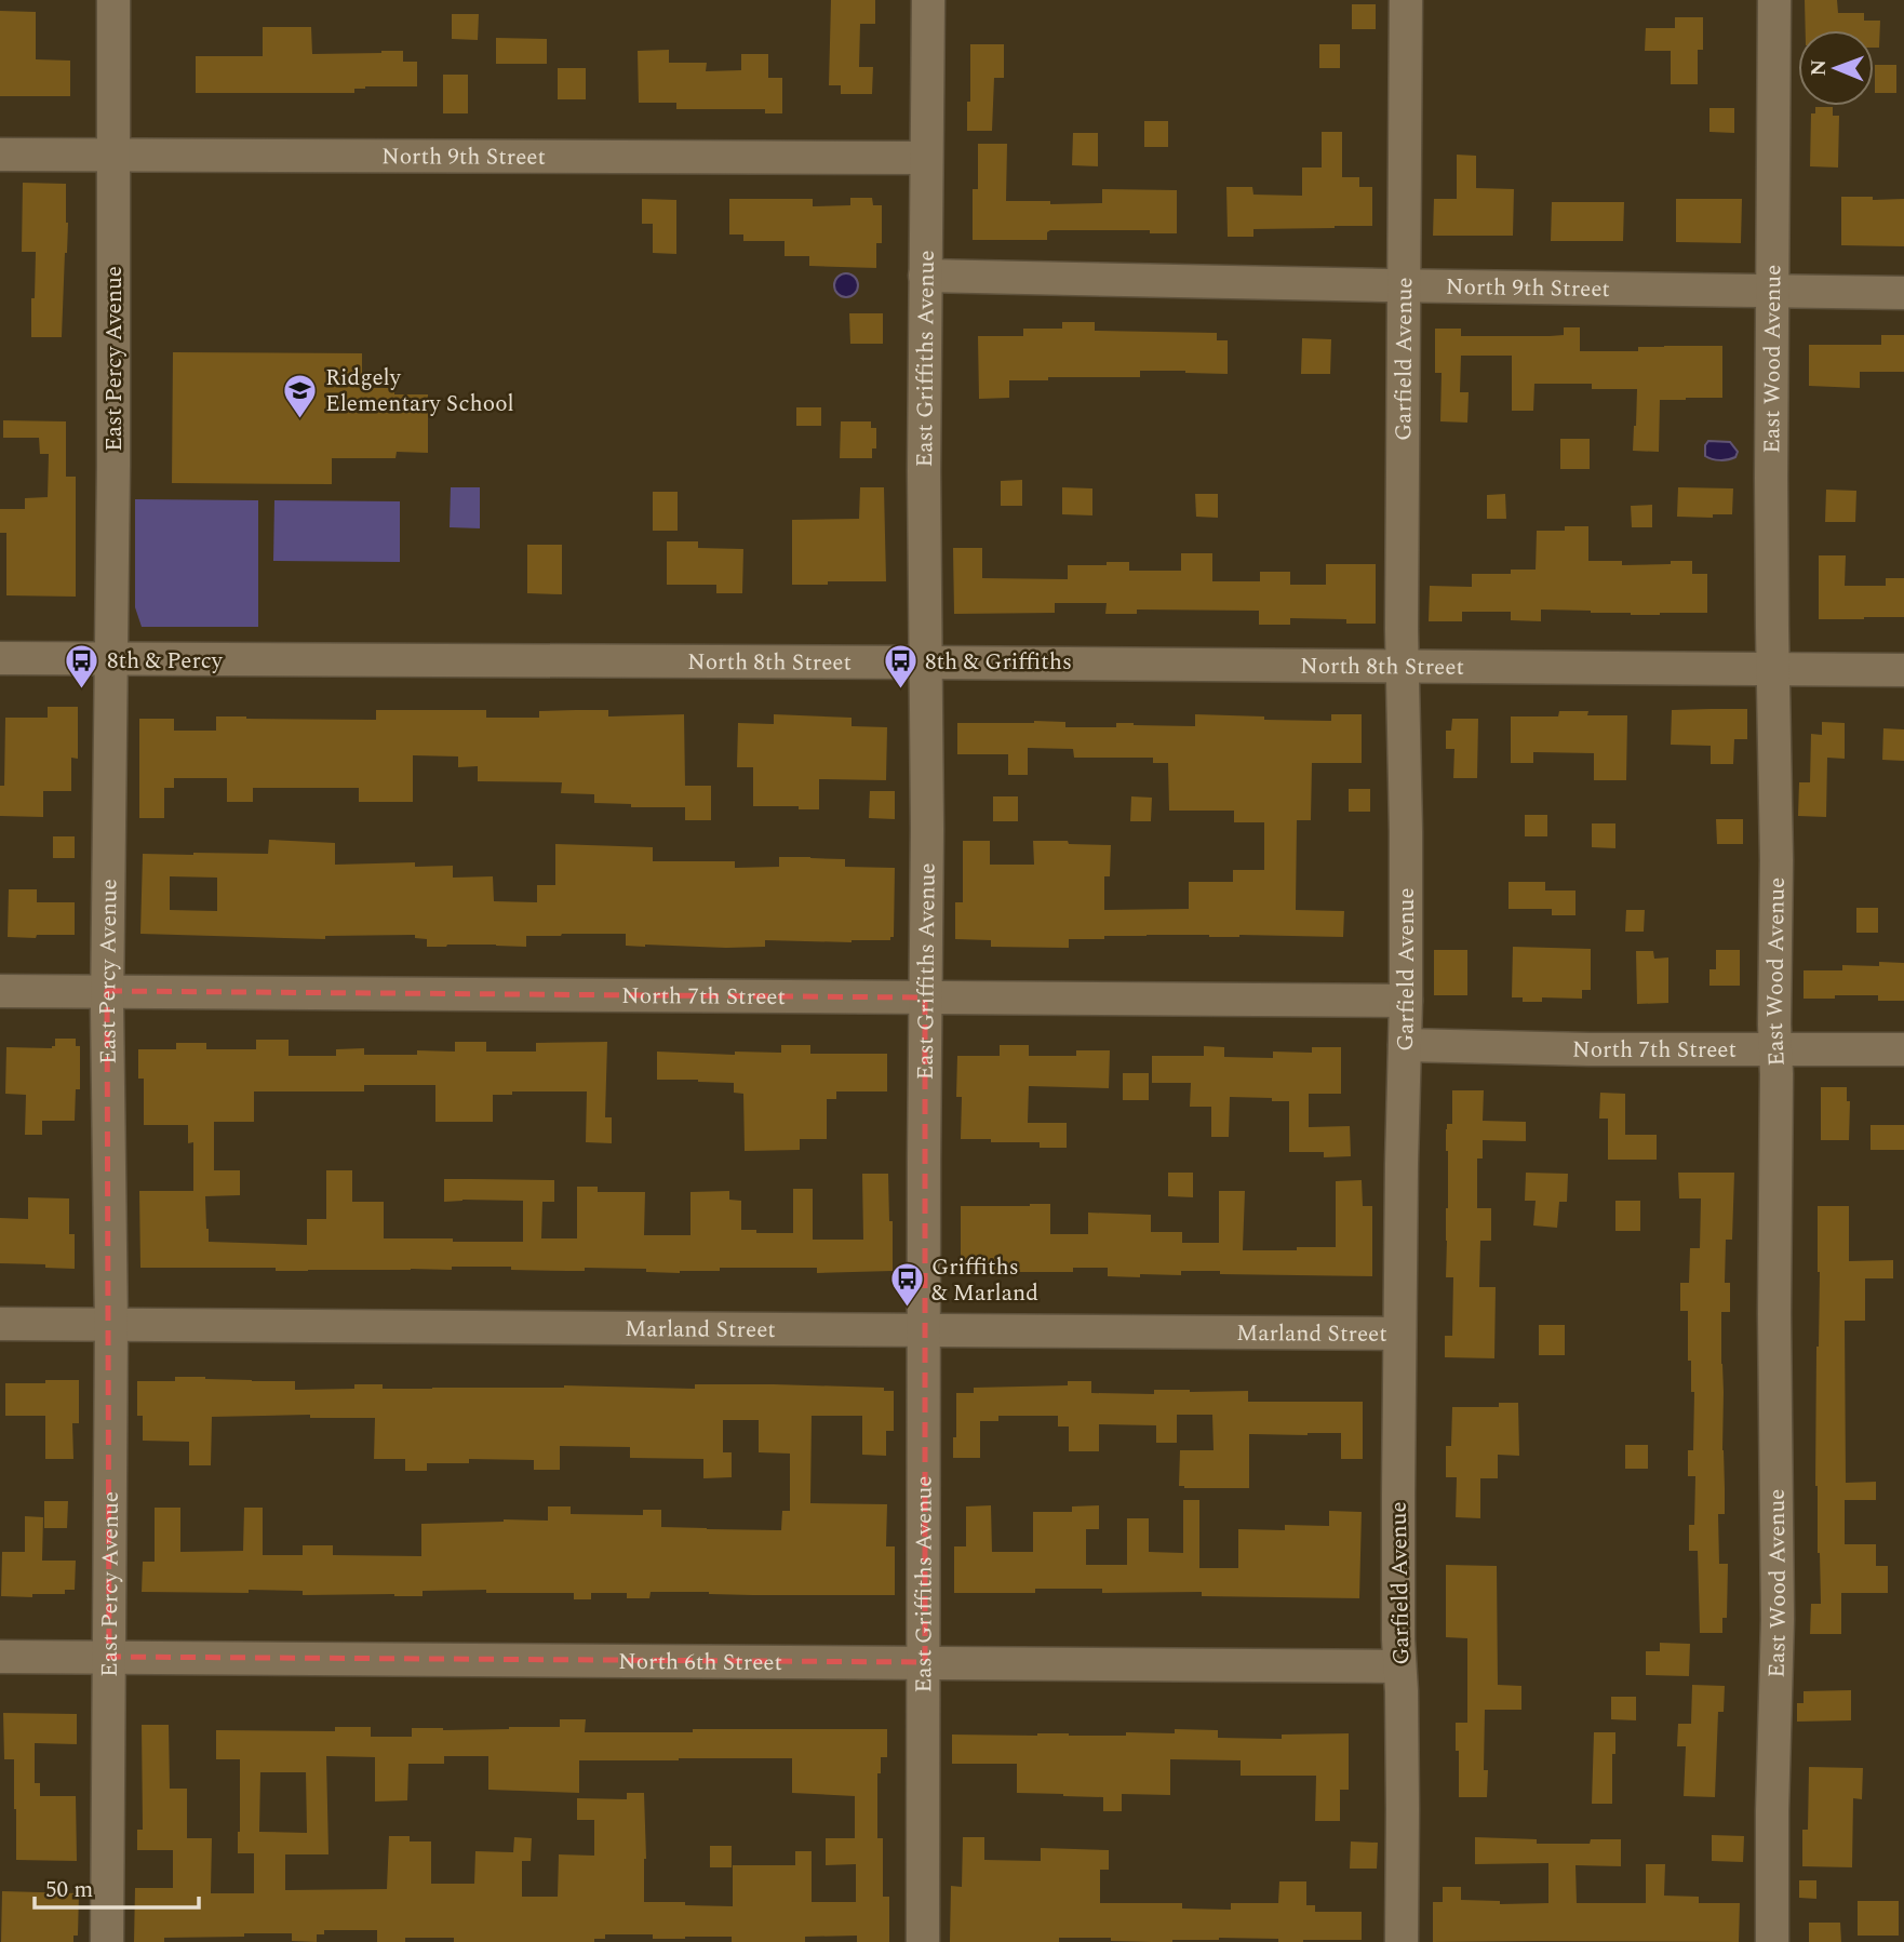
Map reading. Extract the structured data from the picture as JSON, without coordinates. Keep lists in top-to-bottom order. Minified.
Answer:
{"streets":{"street":["North 9th Street","East Percy Avenue","East Griffiths Avenue","Garfield Avenue","East Wood Avenue","North 8th Street","North 7th Street","Marland Street","North 6th Street"]},"crossings":[["North 9th Street","East Percy Avenue"],["North 9th Street","East Griffiths Avenue"],["North 9th Street","Garfield Avenue"],["North 9th Street","East Wood Avenue"],["East Percy Avenue","North 8th Street"],["East Percy Avenue","North 7th Street"],["East Percy Avenue","Marland Street"],["East Percy Avenue","North 6th Street"],["East Griffiths Avenue","North 8th Street"],["East Griffiths Avenue","North 7th Street"],["East Griffiths Avenue","Marland Street"],["East Griffiths Avenue","North 6th Street"],["Garfield Avenue","North 8th Street"],["Garfield Avenue","North 7th Street"],["Garfield Avenue","Marland Street"],["Garfield Avenue","North 6th Street"],["East Wood Avenue","North 8th Street"],["East Wood Avenue","North 7th Street"]],"places":{"school or university":["Ridgely Elementary School"],"bus stop":["8th & Percy","8th & Griffiths","Griffiths & Marland"]},"scale_bar":"50 m","north":"left"}
